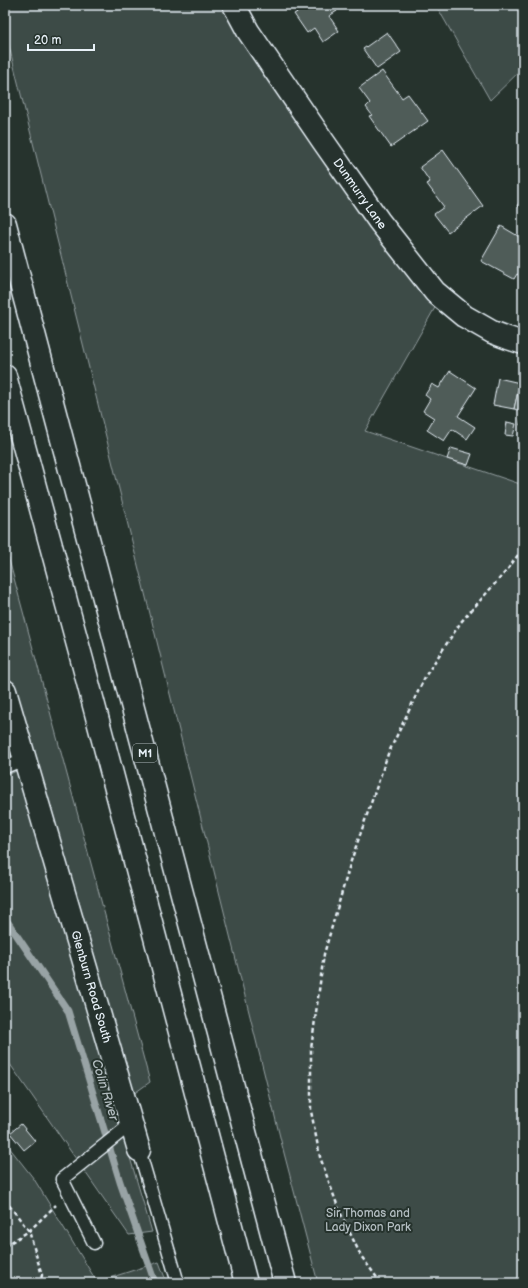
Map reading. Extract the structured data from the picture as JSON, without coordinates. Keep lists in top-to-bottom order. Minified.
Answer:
{"streets":{"main road":["Dunmurry Lane","M1","Glenburn Road South"]},"water":["Colin River"],"parks":["Sir Thomas and Lady Dixon Park"],"scale_bar":"20 m"}
